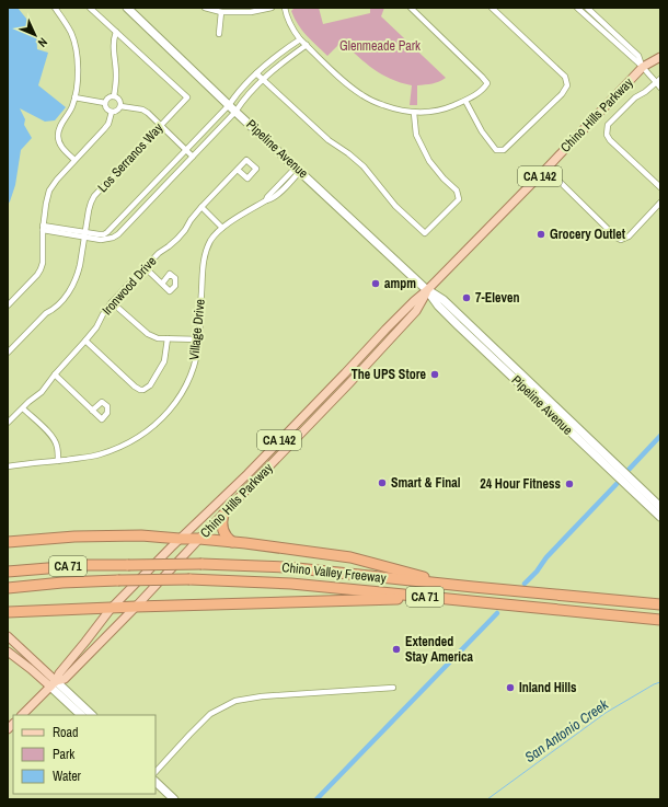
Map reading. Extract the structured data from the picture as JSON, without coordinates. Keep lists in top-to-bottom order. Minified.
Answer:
{"streets":{"highway":["CA 71","Chino Valley Freeway"],"main road":["Chino Hills Parkway","Pipeline Avenue","CA 142"],"street":["Los Serranos Way","Ironwood Drive","Village Drive"]},"crossings":[["Chino Hills Parkway","Pipeline Avenue"],["Pipeline Avenue","Village Drive"]],"water":["San Antonio Creek"],"parks":["Glenmeade Park"],"places":["Grocery Outlet","ampm","7-Eleven","The UPS Store","Smart & Final","24 Hour Fitness","Extended Stay America","Inland Hills"],"legend":["Road","Park","Water"],"north":"bottom right"}
